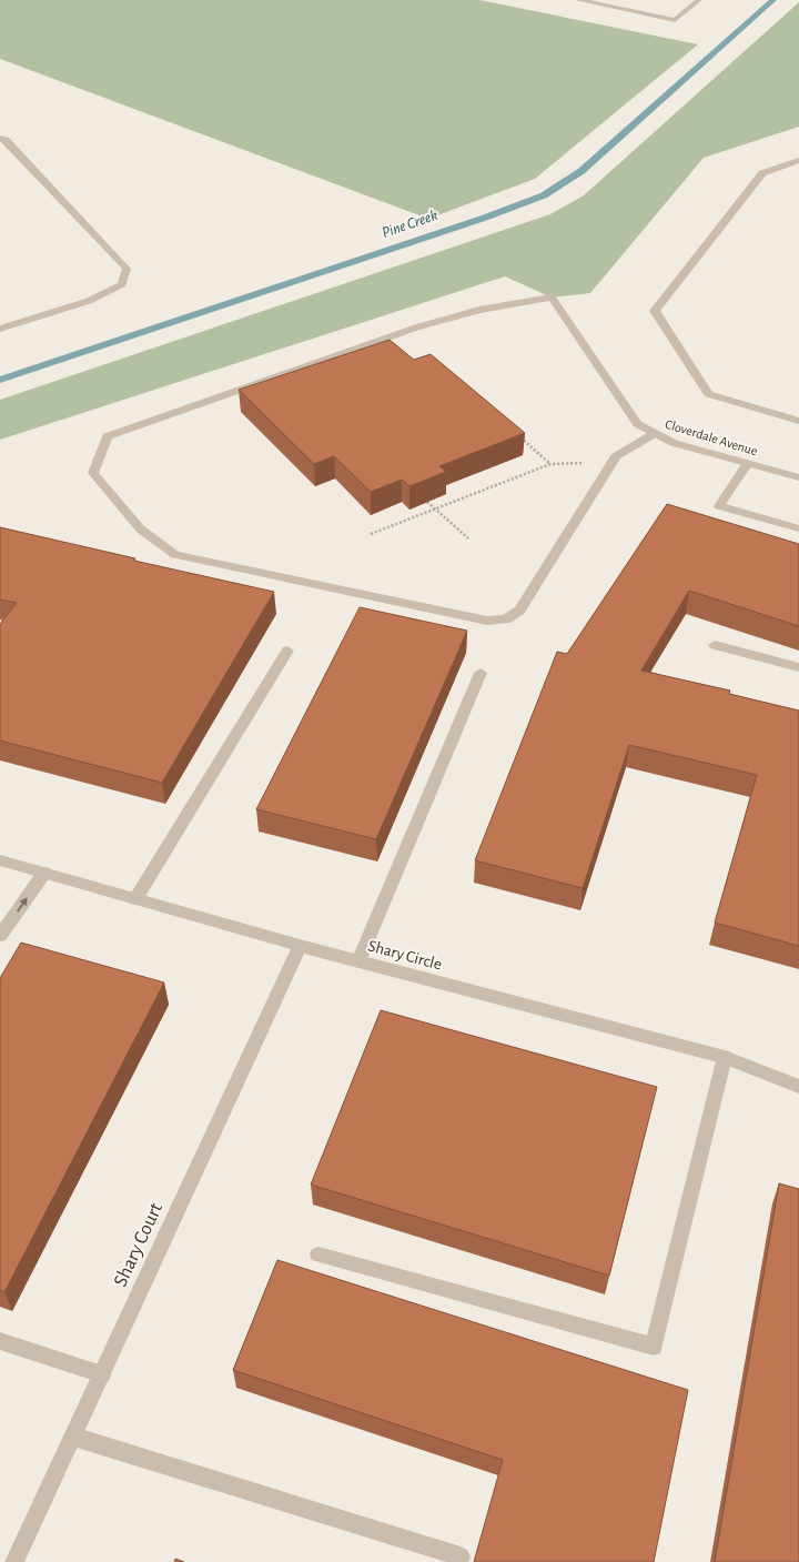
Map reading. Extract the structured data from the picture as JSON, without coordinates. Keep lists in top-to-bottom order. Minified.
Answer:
{"streets":{"street":["Cloverdale Avenue","Shary Circle","Shary Court"]},"crossings":[["Shary Circle","Shary Court"]],"water":["Pine Creek"]}
